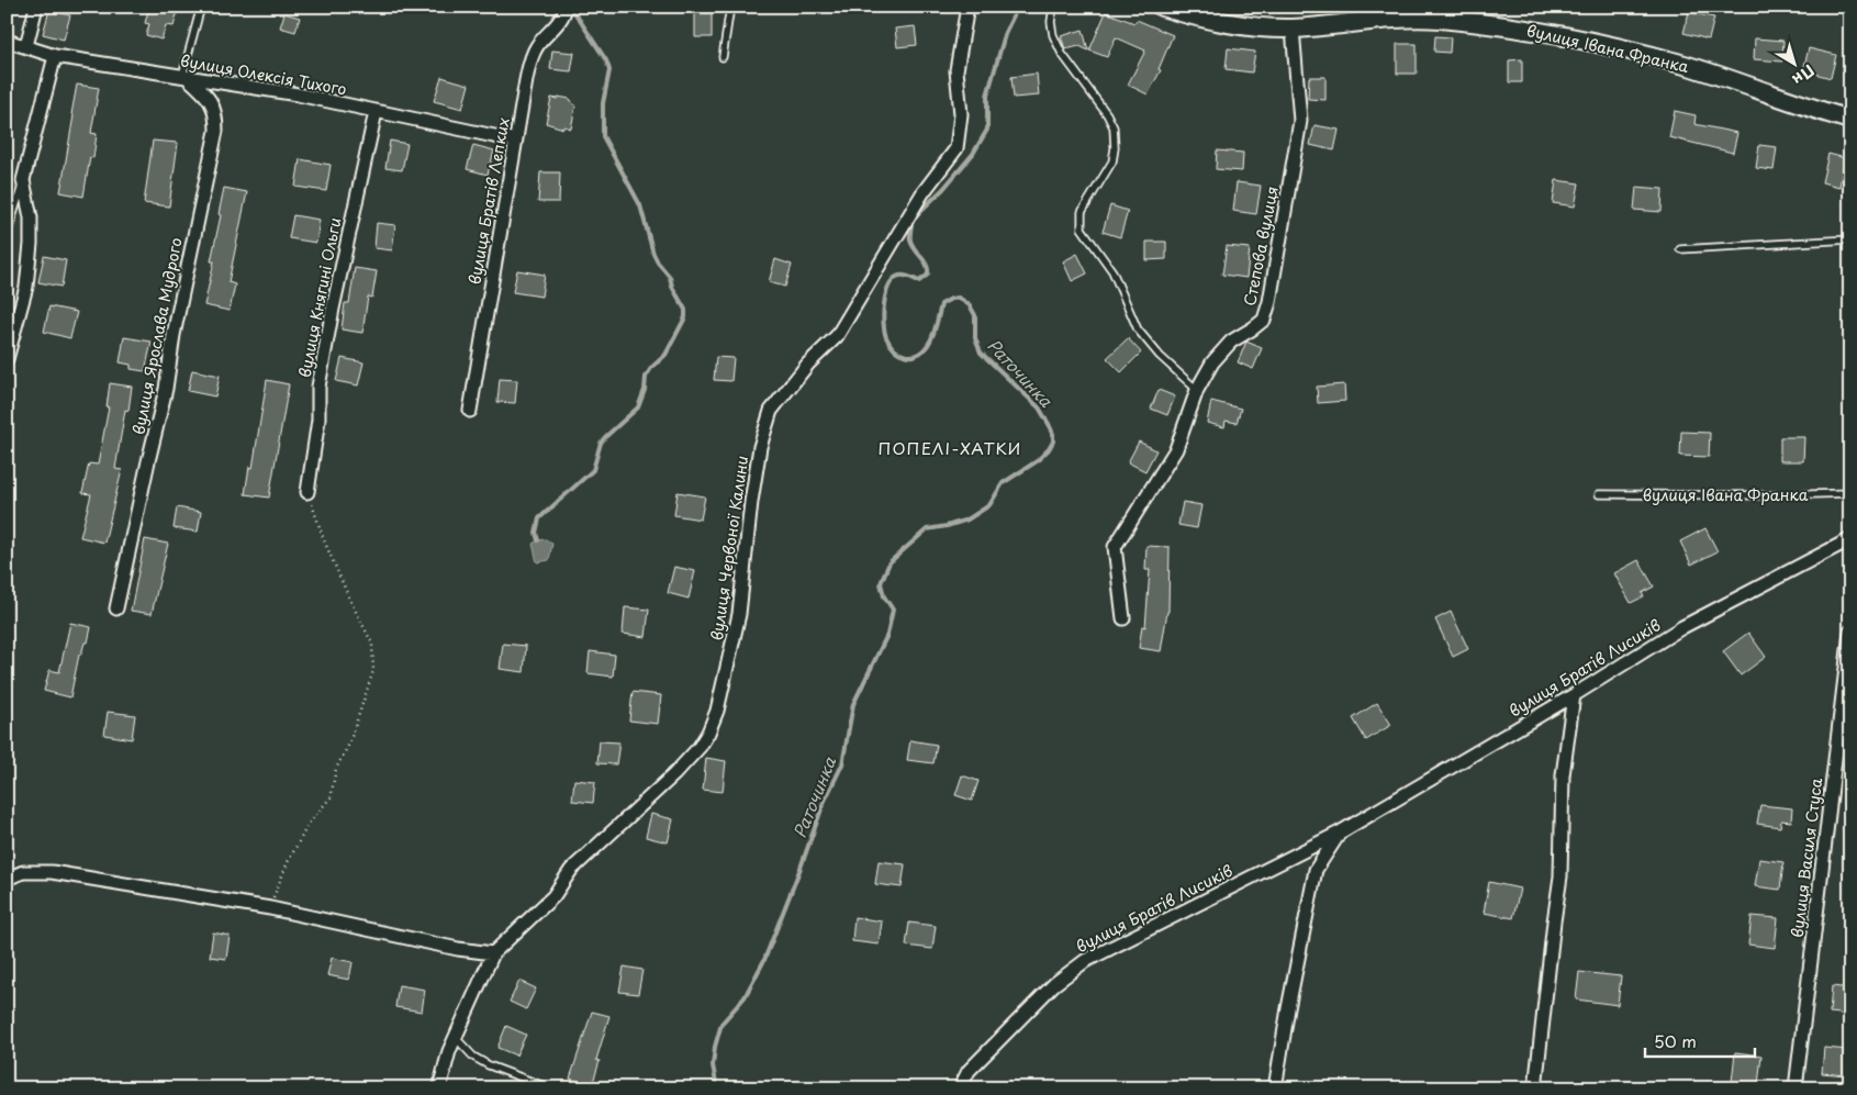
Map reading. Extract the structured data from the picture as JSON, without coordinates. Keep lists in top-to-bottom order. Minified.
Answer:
{"streets":{"main road":["вулиця Івана Франка"],"street":["вулиця Олексія Тихого","вулиця Братів Лепких","Степова вулиця","вулиця Княгині Ольги","вулиця Ярослава Мудрого","вулиця Червоної Калини","вулиця Братів Лисиків","вулиця Василя Стуса"]},"crossings":[["вулиця Івана Франка","Степова вулиця"],["вулиця Олексія Тихого","вулиця Братів Лепких"],["вулиця Олексія Тихого","вулиця Княгині Ольги"],["вулиця Олексія Тихого","вулиця Ярослава Мудрого"]],"districts":["ПОПЕЛІ-ХАТКИ"],"water":["Раточинка"],"scale_bar":"50 m","north":"bottom right"}
